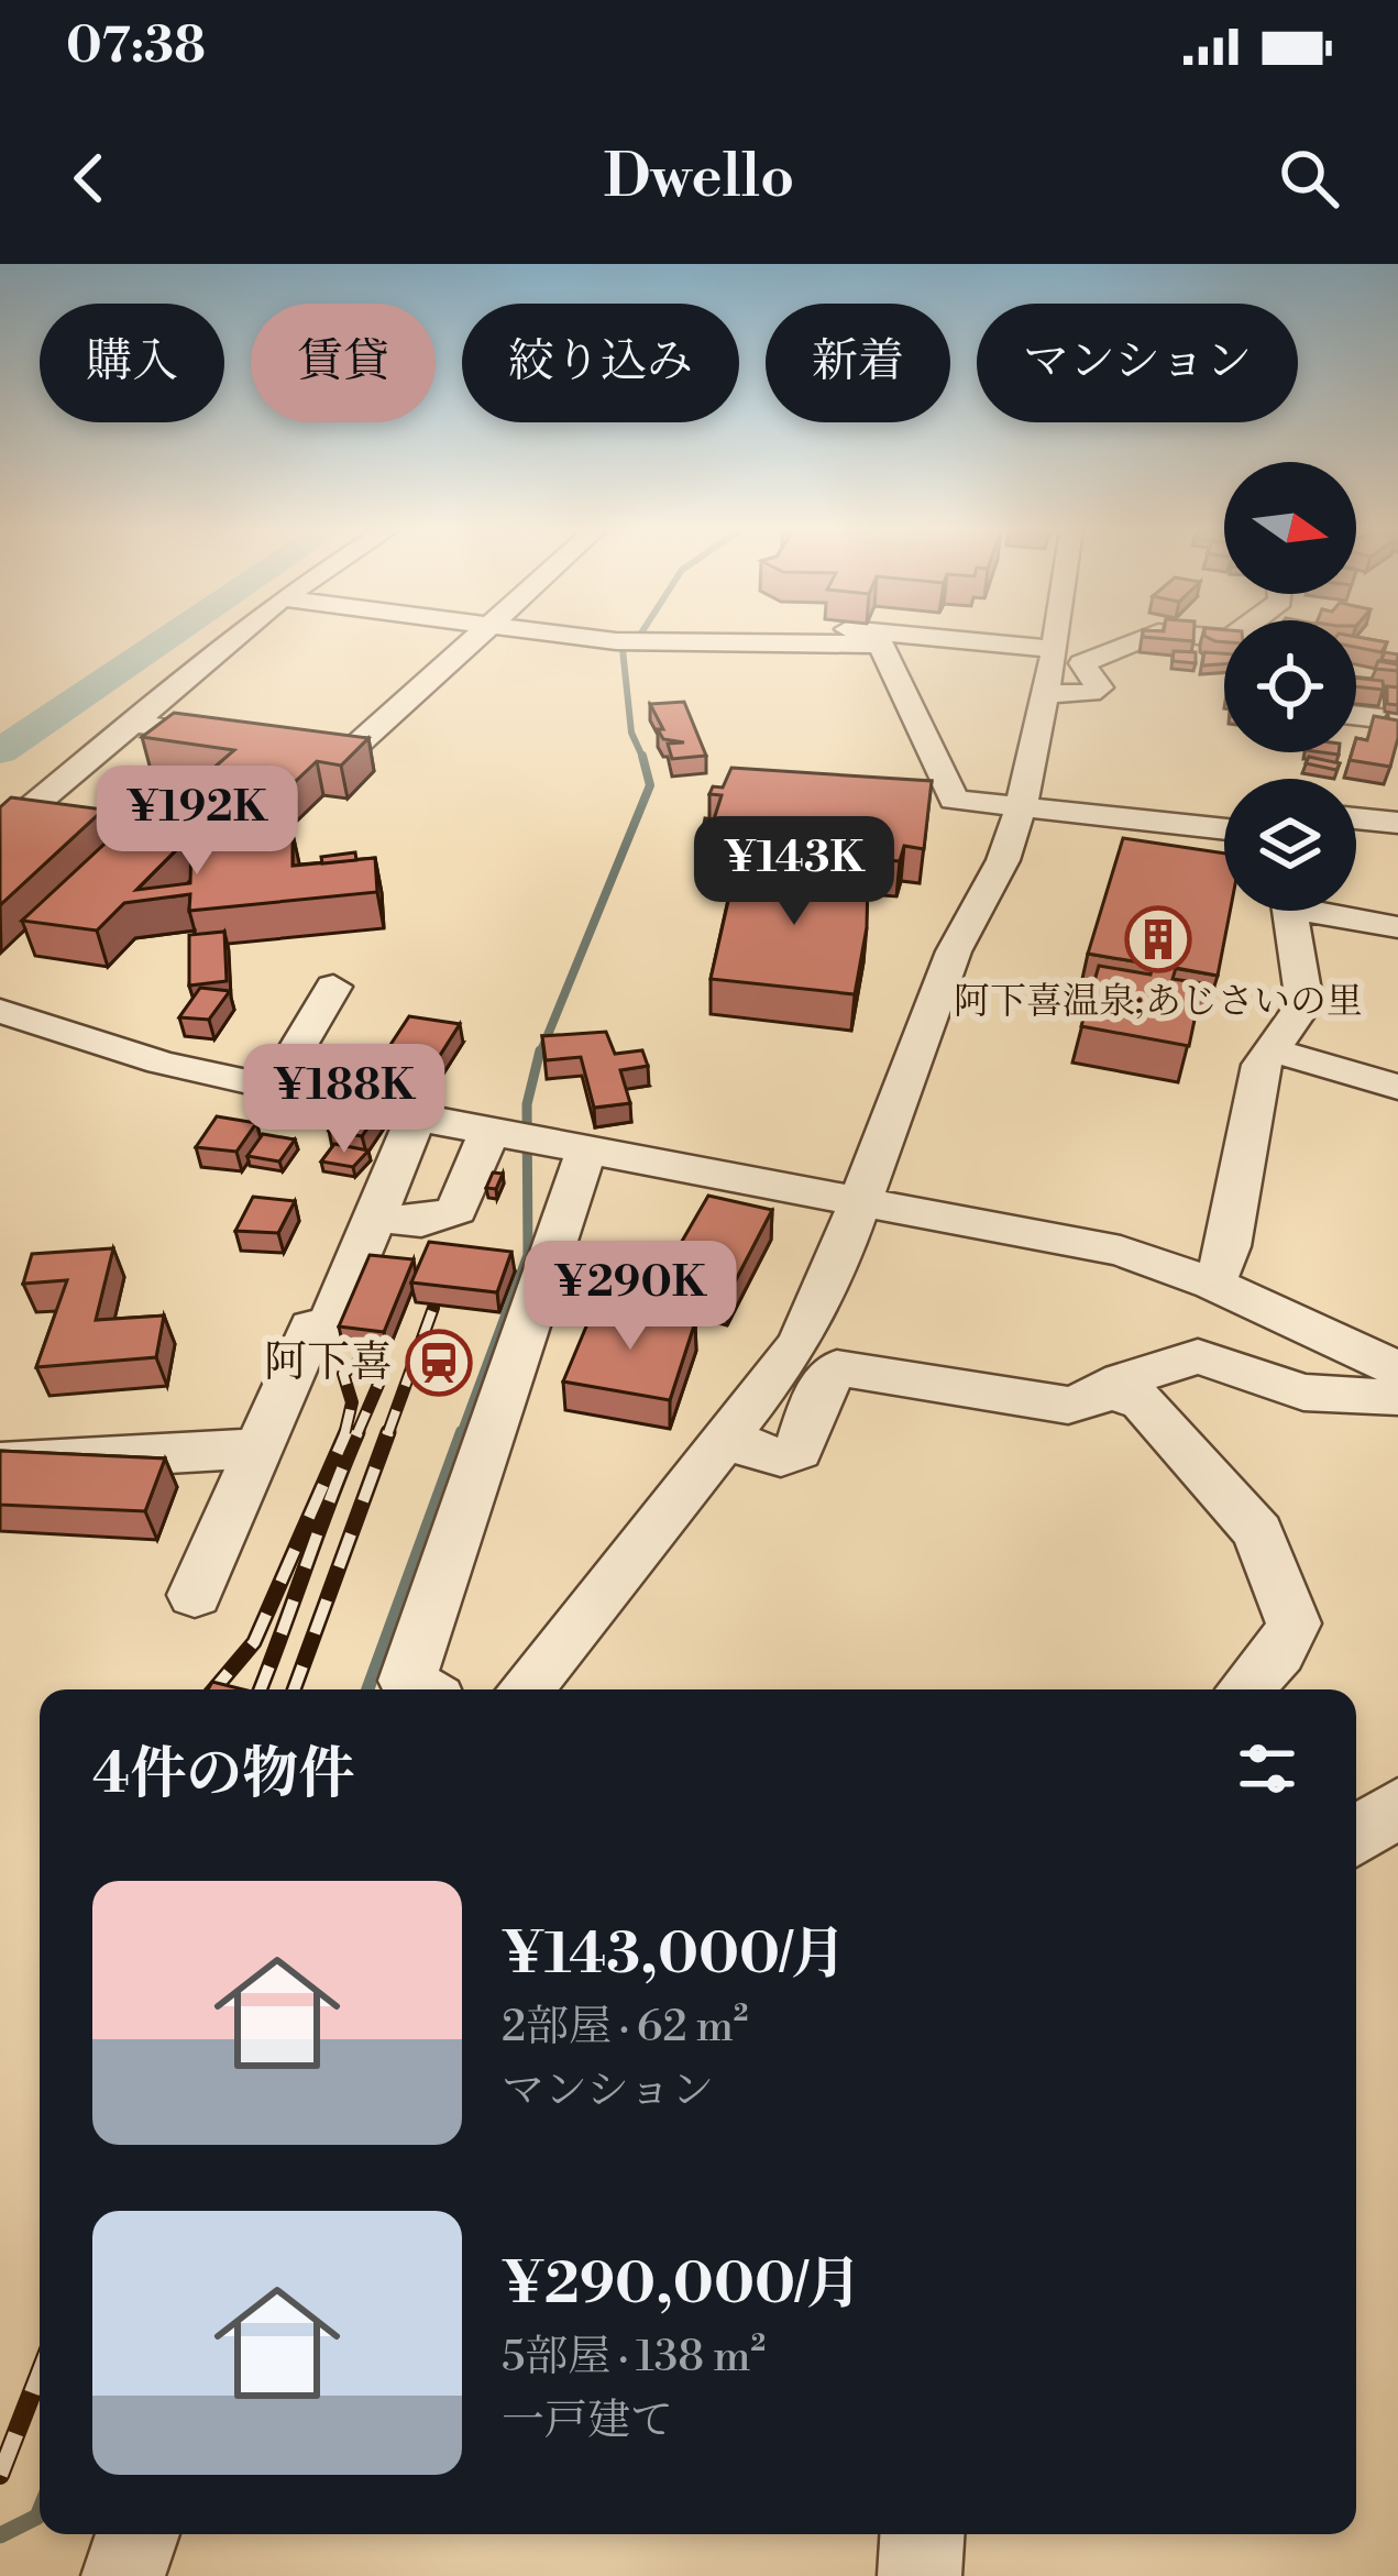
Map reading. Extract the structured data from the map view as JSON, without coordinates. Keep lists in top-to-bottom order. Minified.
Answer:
{"places":{"building":["阿下喜温泉;あじさいの里"],"station":["阿下喜"]},"north":"right","page":{"status":"07:38","header":"Dwello","chip":["購入","賃貸","絞り込み","新着","マンション"],"price":["¥192K","¥143K","¥188K","¥290K"],"heading":"4件の物件","list":[{"name":"¥143,000/月","note":"2部屋 · 62 m² · マンション"},{"name":"¥290,000/月","note":"5部屋 · 138 m² · 一戸建て"}]}}
